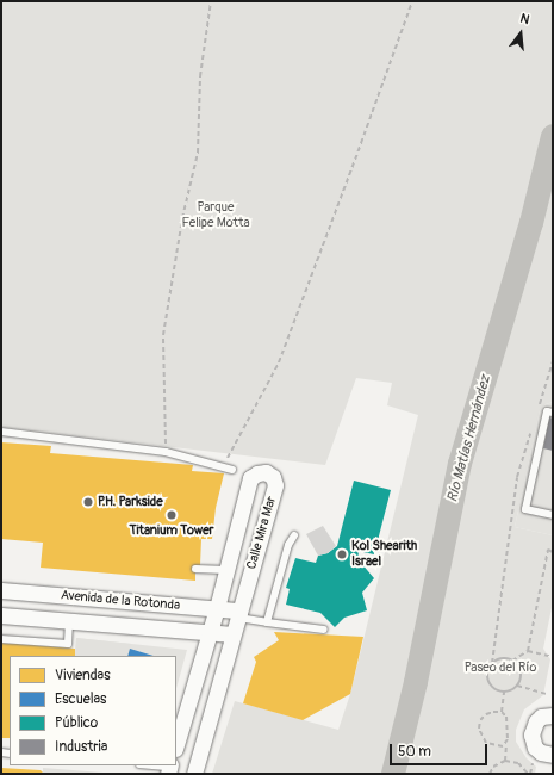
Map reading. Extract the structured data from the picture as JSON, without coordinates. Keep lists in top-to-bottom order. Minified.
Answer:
{"streets":{"street":["Calle Mira Mar","Avenida de la Rotonda"]},"crossings":[["Calle Mira Mar","Avenida de la Rotonda"]],"water":["Río Matías Hernández"],"parks":["Parque Felipe Motta","Paseo del Río"],"places":["P.H. Parkside","Titanium Tower","Kol Shearith Israel"],"legend":["Viviendas","Escuelas","Público","Industria"],"scale_bar":"50 m","north":"top"}
